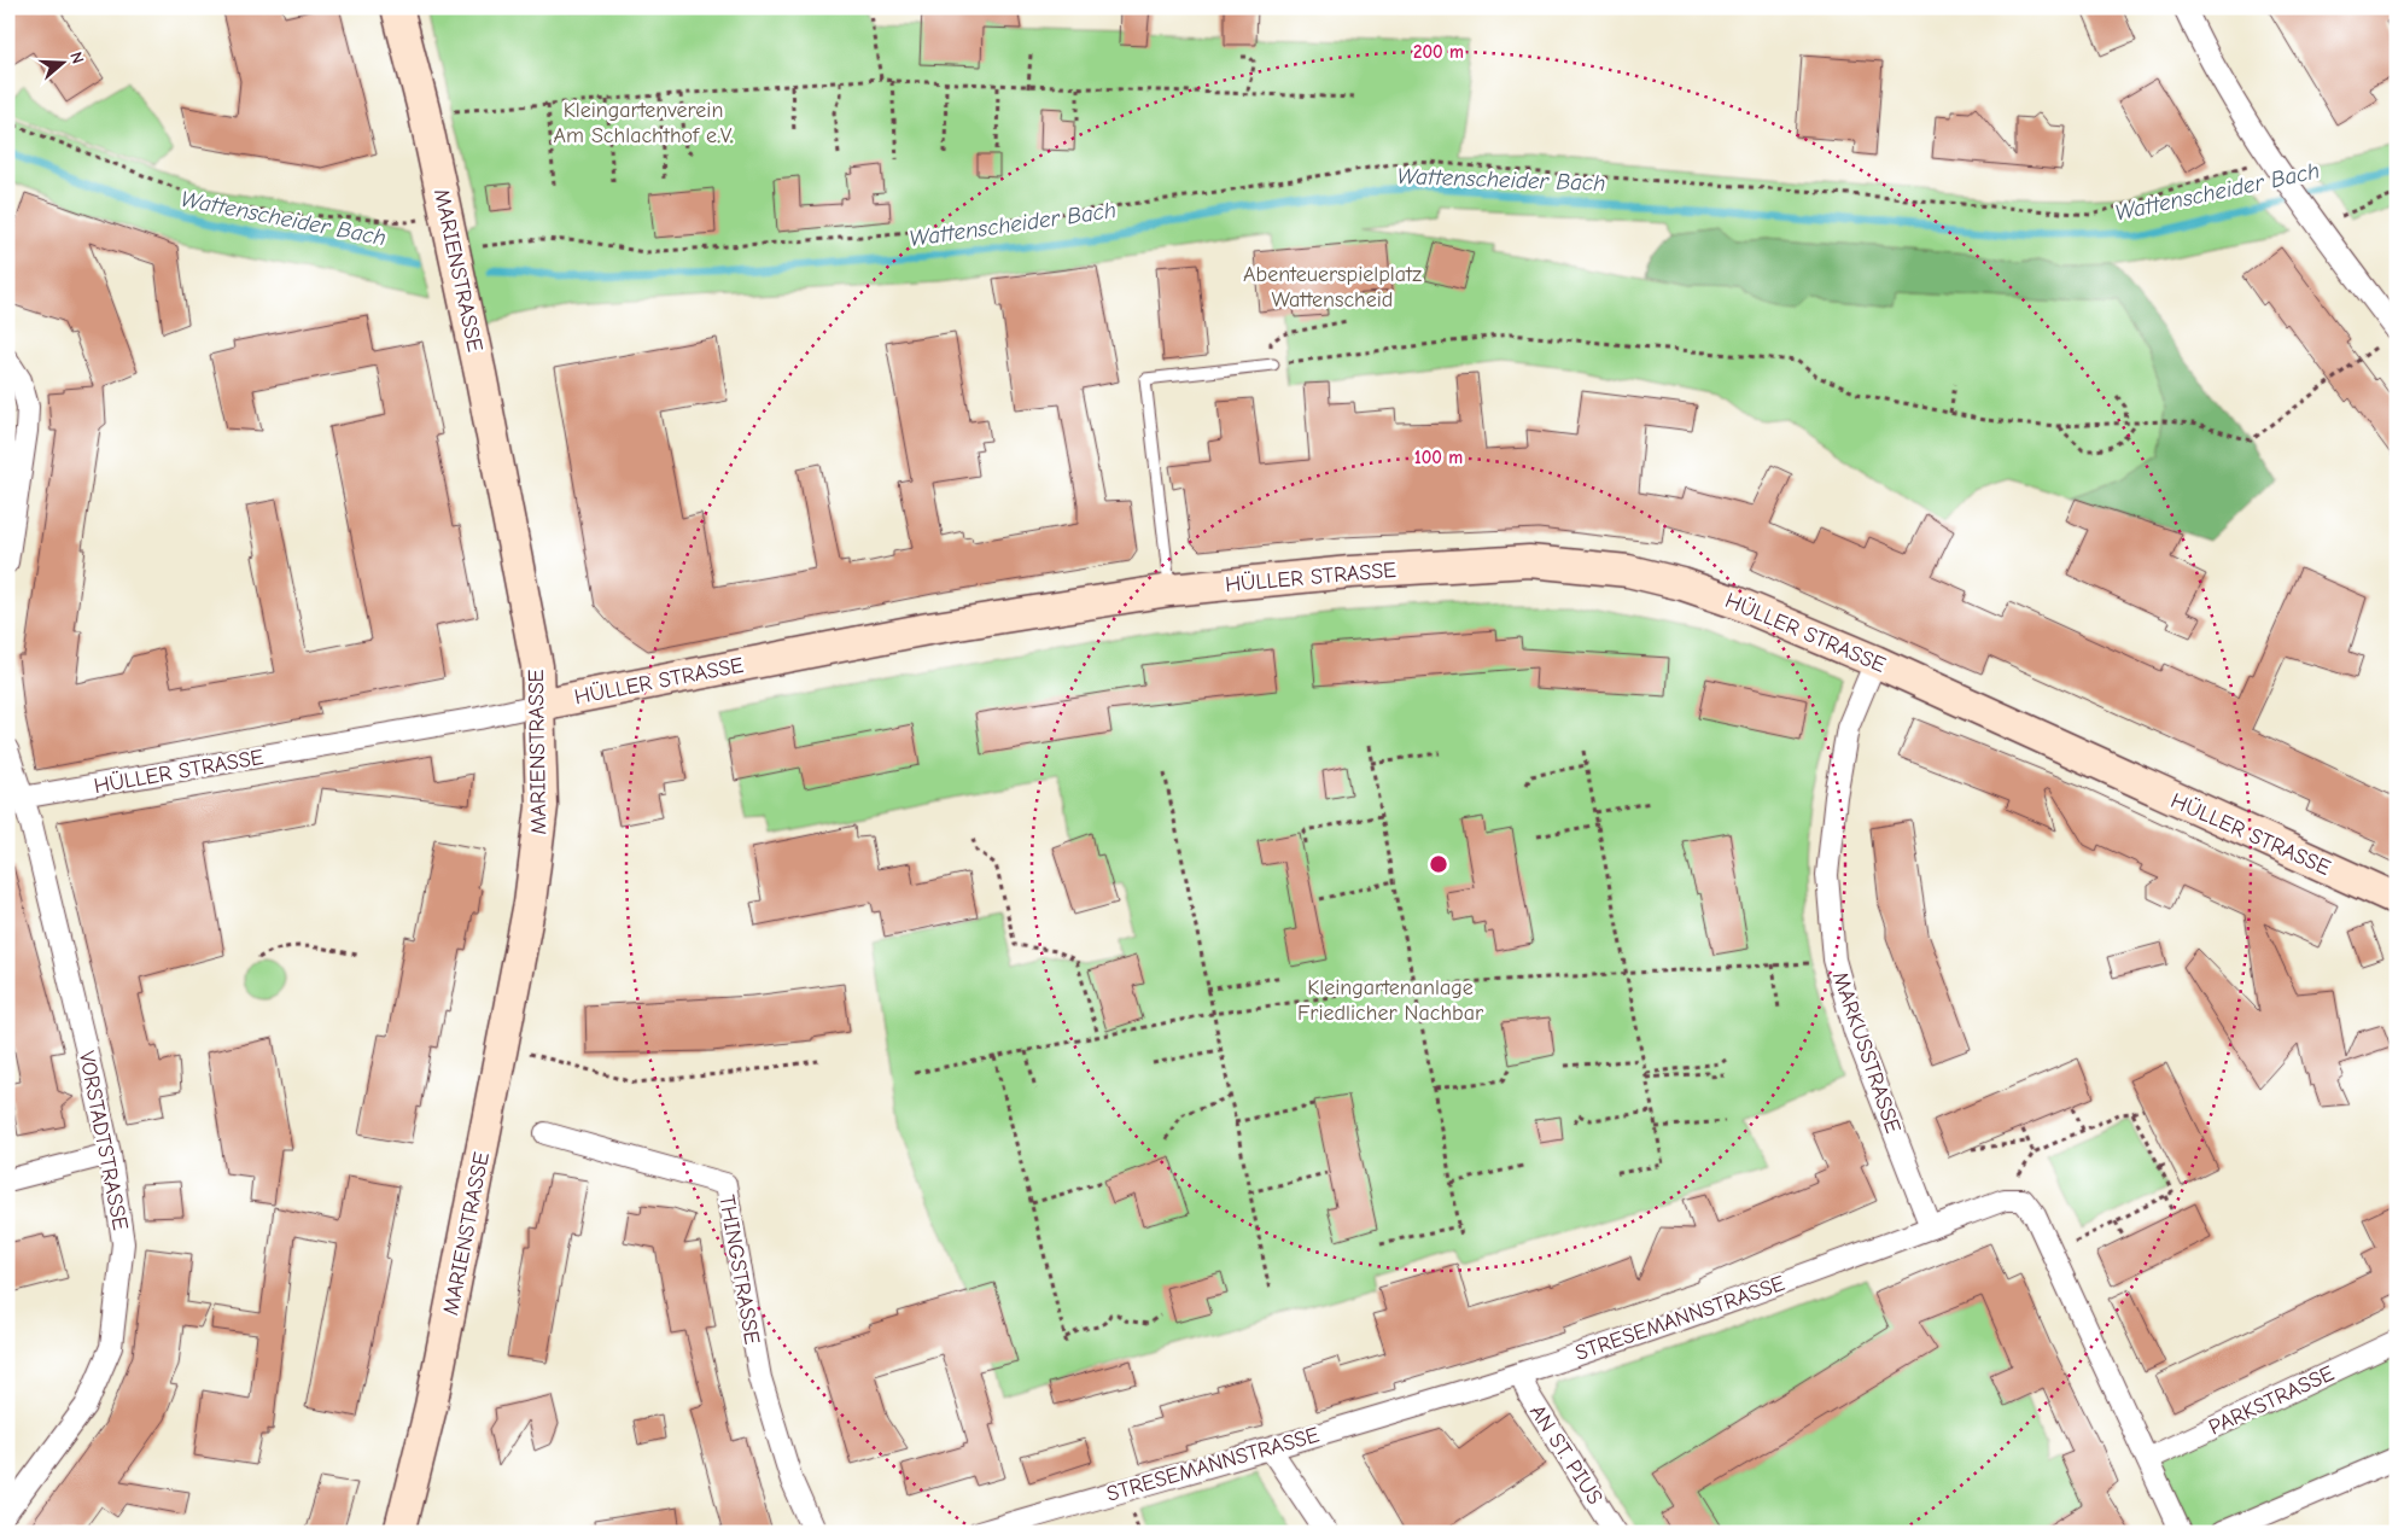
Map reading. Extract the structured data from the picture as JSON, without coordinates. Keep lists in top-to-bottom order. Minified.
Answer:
{"streets":{"street":["MARIENSTRASSE","HÜLLER STRASSE","MARKUSSTRASSE","VORSTADTSTRASSE","THINGSTRASSE","STRESEMANNSTRASSE","PARKSTRASSE","AN ST. PIUS"]},"crossings":[["MARIENSTRASSE","HÜLLER STRASSE"],["HÜLLER STRASSE","MARKUSSTRASSE"],["HÜLLER STRASSE","VORSTADTSTRASSE"],["MARKUSSTRASSE","STRESEMANNSTRASSE"],["STRESEMANNSTRASSE","AN ST. PIUS"]],"water":["Wattenscheider Bach"],"parks":["Kleingartenverein Am Schlachthof e.V.","Abenteuerspielplatz Wattenscheid","Kleingartenanlage Friedlicher Nachbar"],"north":"right","rings":["200 m","100 m"]}
